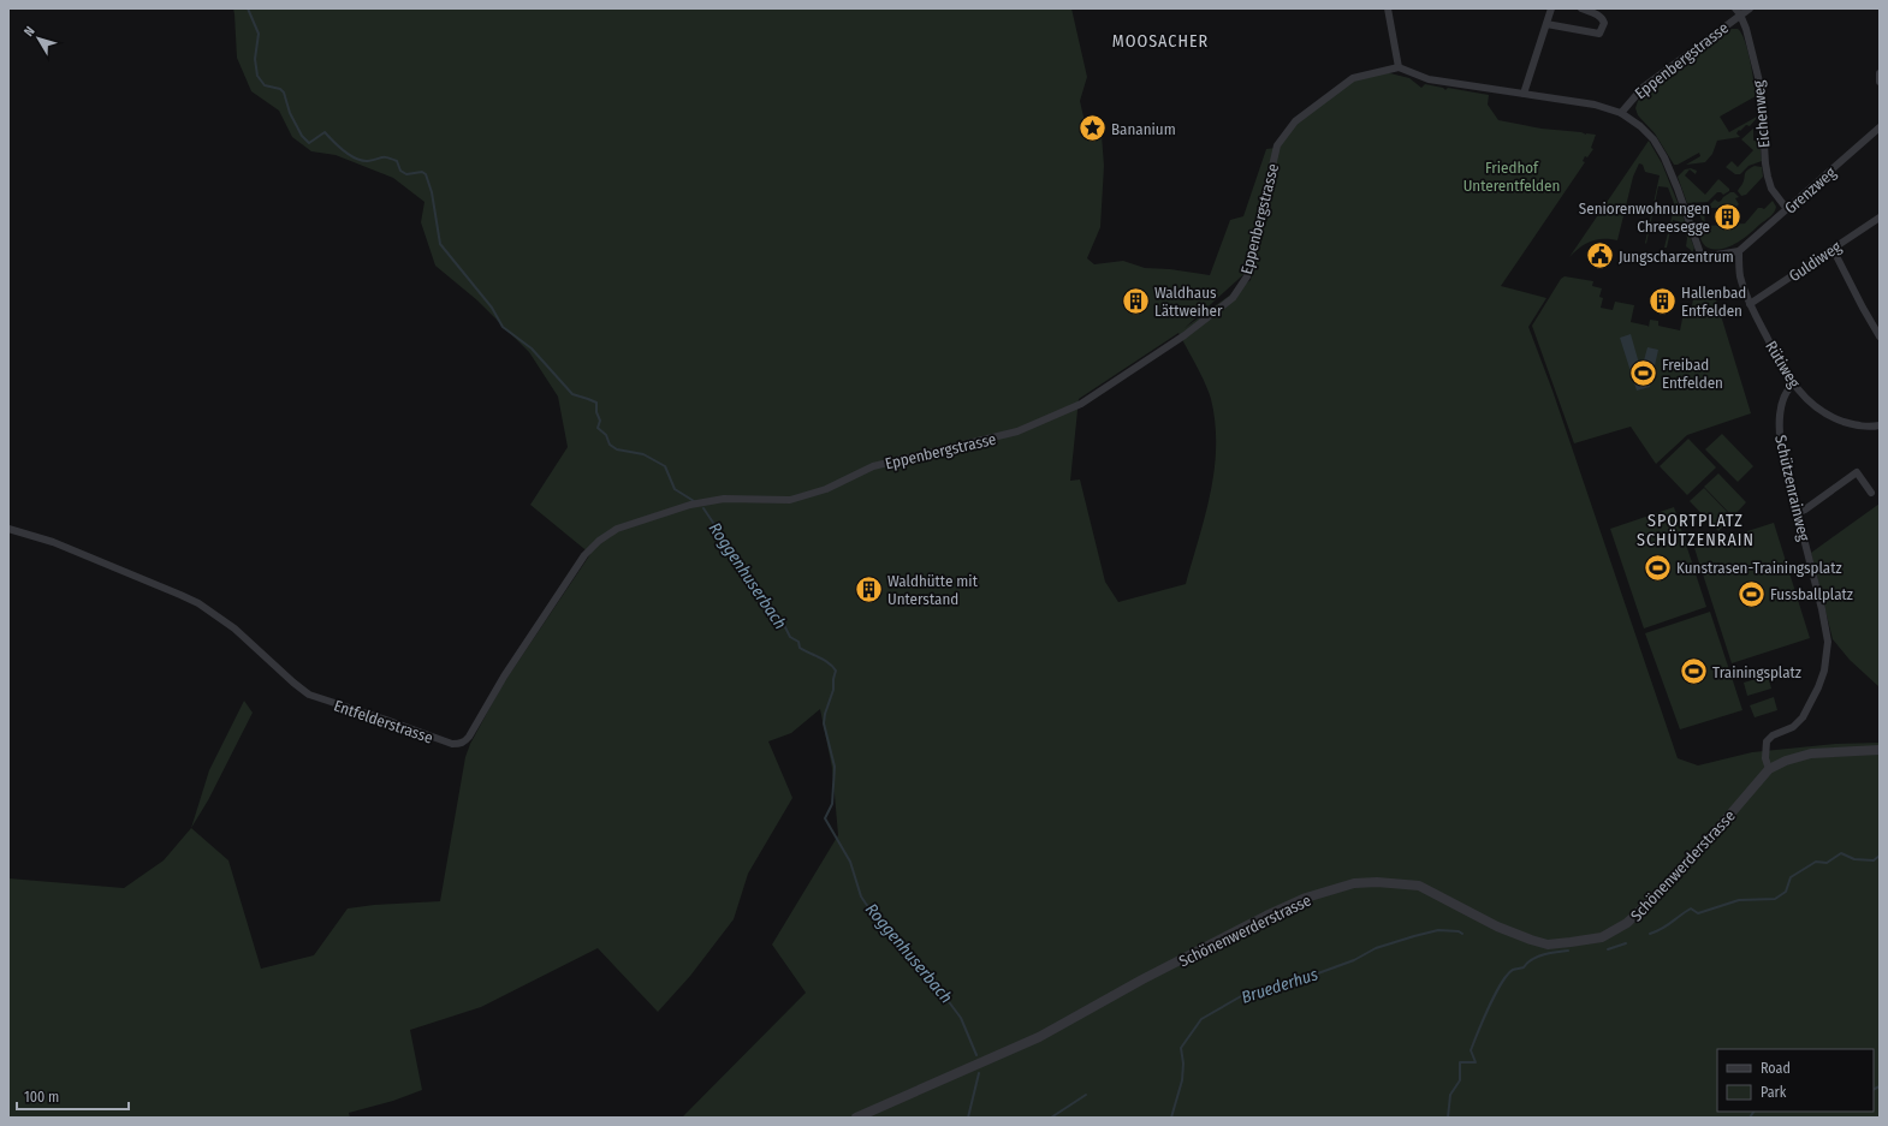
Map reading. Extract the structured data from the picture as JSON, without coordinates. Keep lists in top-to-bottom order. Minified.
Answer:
{"streets":{"street":["Eppenbergstrasse","Eichenweg","Grenzweg","Guldiweg","Rütiweg","Schützenrainweg","Entfelderstrasse","Schönenwerderstrasse"]},"crossings":[["Eppenbergstrasse","Eichenweg"],["Eppenbergstrasse","Entfelderstrasse"],["Eichenweg","Grenzweg"],["Grenzweg","Rütiweg"],["Guldiweg","Rütiweg"],["Rütiweg","Schützenrainweg"],["Schützenrainweg","Schönenwerderstrasse"]],"districts":["MOOSACHER","SPORTPLATZ SCHÜTZENRAIN"],"water":["Roggenhuserbach","Bruederhus"],"parks":["Friedhof Unterentfelden"],"places":{"place":["Bananium"],"building":["Seniorenwohnungen Chreesegge","Waldhaus Lättweiher","Hallenbad Entfelden","Waldhütte mit Unterstand"],"public building":["Jungscharzentrum"],"sports":["Freibad Entfelden","Kunstrasen-Trainingsplatz","Fussballplatz","Trainingsplatz"]},"legend":["Road","Park"],"scale_bar":"100 m","north":"top left"}
